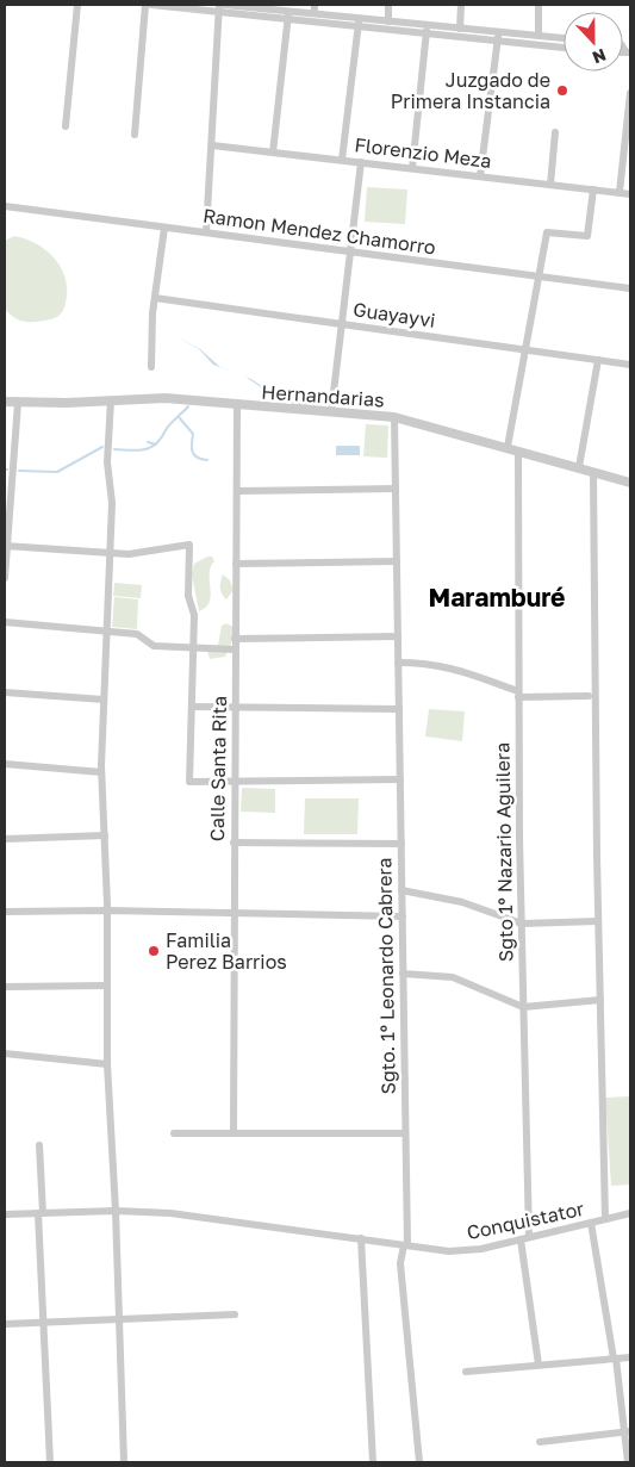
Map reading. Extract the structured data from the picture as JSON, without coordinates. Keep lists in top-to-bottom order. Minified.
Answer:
{"streets":{"street":["Florenzio Meza","Ramon Mendez Chamorro","Guayayvi","Hernandarias","Calle Santa Rita","Sgto 1º Nazario Aguilera","Sgto. 1º Leonardo Cabrera","Conquistator"]},"crossings":[["Hernandarias","Calle Santa Rita"],["Hernandarias","Sgto 1º Nazario Aguilera"],["Hernandarias","Sgto. 1º Leonardo Cabrera"],["Sgto 1º Nazario Aguilera","Conquistator"],["Sgto. 1º Leonardo Cabrera","Conquistator"]],"districts":["Maramburé"],"places":["Juzgado de Primera Instancia","Familia Perez Barrios"],"north":"bottom"}
